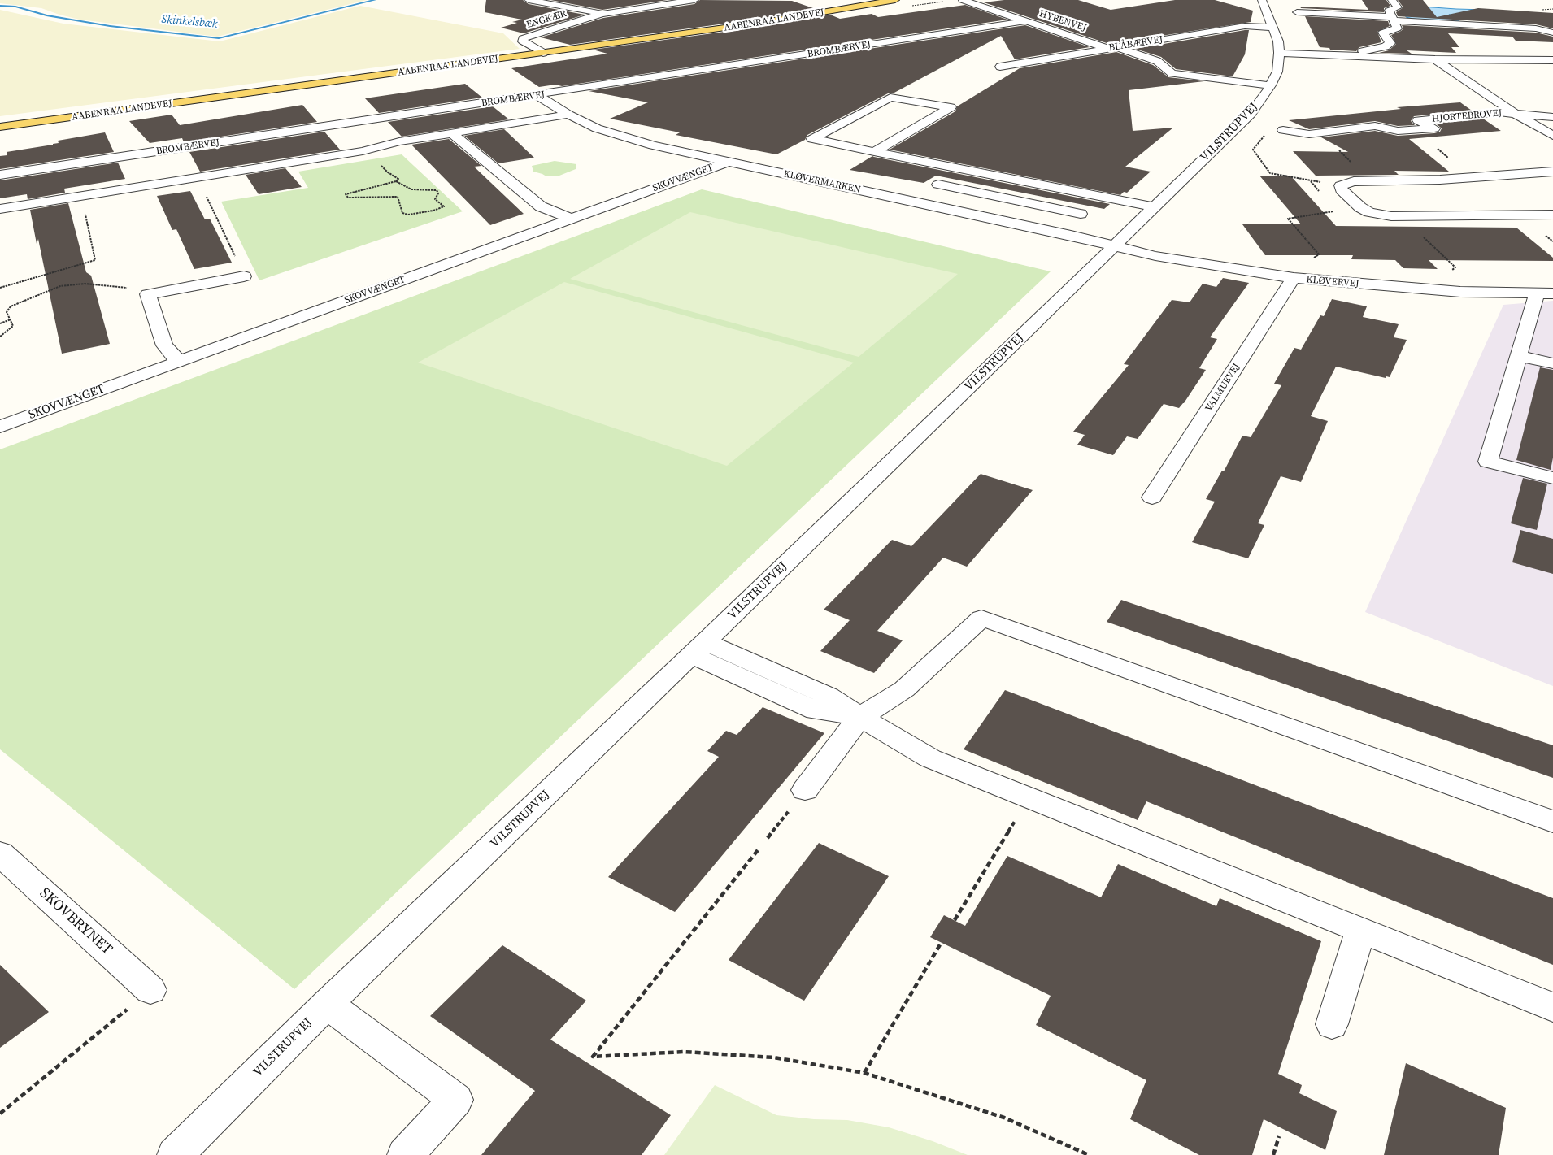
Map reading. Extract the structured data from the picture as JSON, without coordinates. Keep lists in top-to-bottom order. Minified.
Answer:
{"streets":{"main road":["AABENRAA LANDEVEJ"],"street":["ENGKÆR","HYBENVEJ","BLÅBÆRVEJ","BROMBÆRVEJ","HJORTEBROVEJ","VILSTRUPVEJ","SKOVVÆNGET","KLØVERMARKEN","KLØVERVEJ","VALMUEVEJ","SKOVBRYNET"]},"crossings":[["ENGKÆR","AABENRAA LANDEVEJ"],["HYBENVEJ","BLÅBÆRVEJ"],["HYBENVEJ","BROMBÆRVEJ"],["HYBENVEJ","VILSTRUPVEJ"],["BLÅBÆRVEJ","VILSTRUPVEJ"],["BROMBÆRVEJ","KLØVERMARKEN"],["VILSTRUPVEJ","KLØVERMARKEN"],["VILSTRUPVEJ","KLØVERVEJ"],["SKOVVÆNGET","KLØVERMARKEN"],["KLØVERMARKEN","KLØVERVEJ"],["KLØVERVEJ","VALMUEVEJ"]],"water":["Skinkelsbæk"]}
